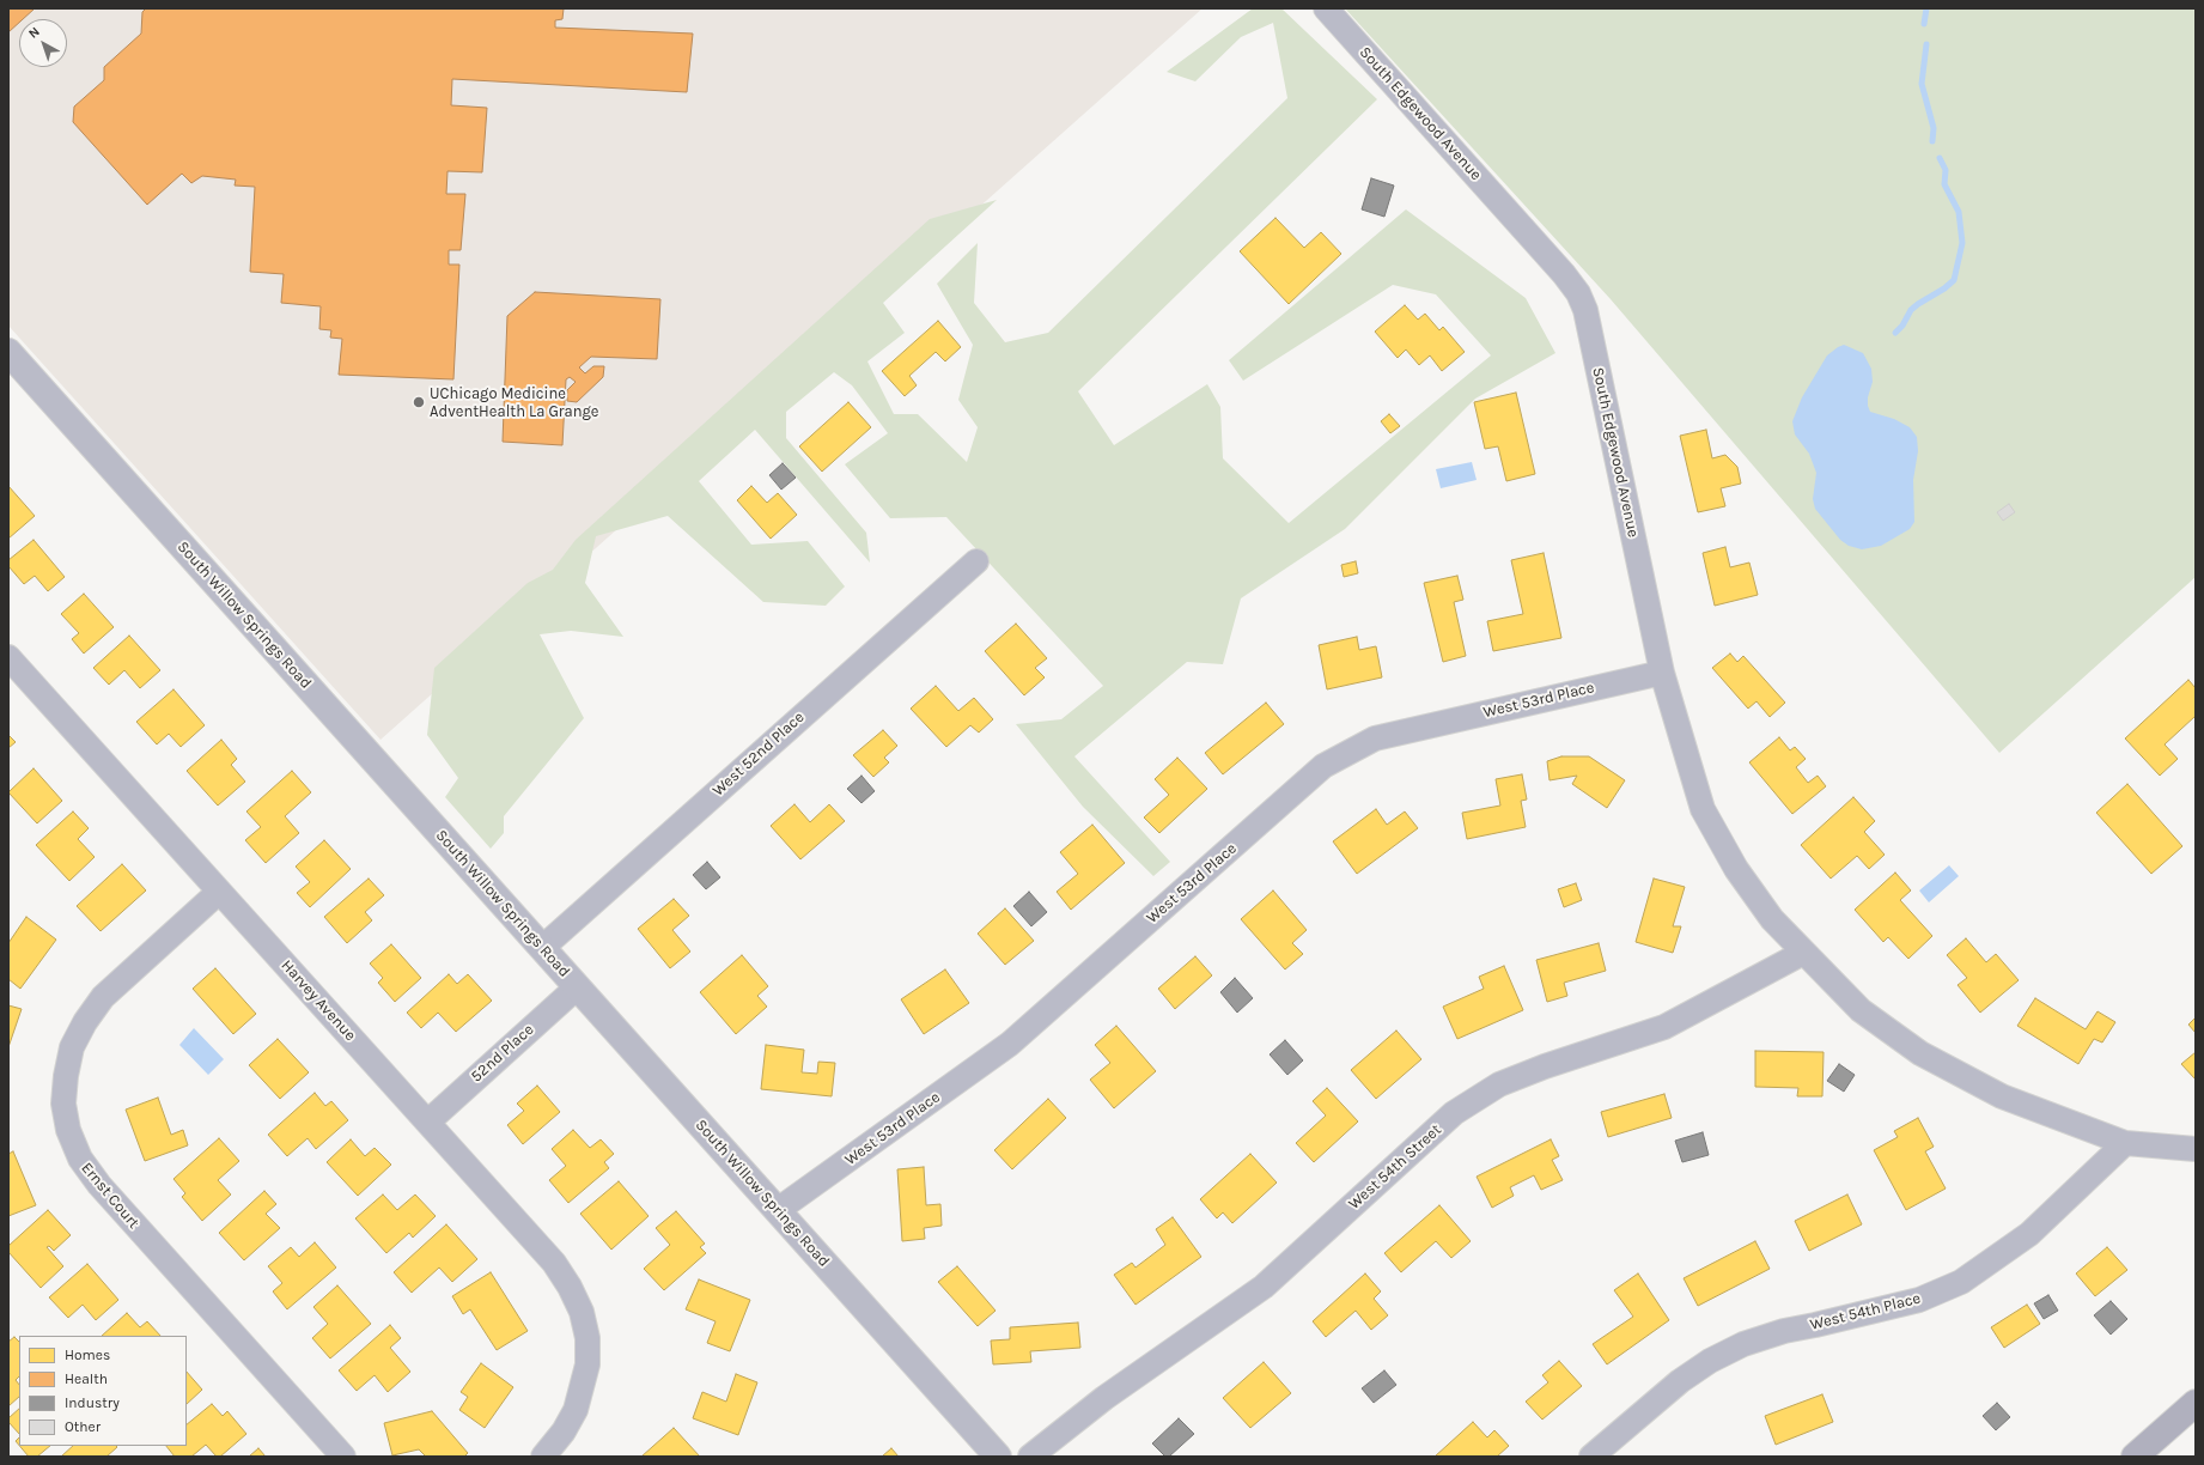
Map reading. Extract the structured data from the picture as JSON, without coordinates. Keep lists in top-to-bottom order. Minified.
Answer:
{"streets":{"street":["South Edgewood Avenue","South Willow Springs Road","West 53rd Place","West 52nd Place","Harvey Avenue","52nd Place","West 54th Street","Ernst Court","West 54th Place"]},"crossings":[["South Edgewood Avenue","West 53rd Place"],["South Edgewood Avenue","West 54th Street"],["South Edgewood Avenue","West 54th Place"],["South Willow Springs Road","West 53rd Place"],["South Willow Springs Road","West 52nd Place"],["South Willow Springs Road","52nd Place"],["Harvey Avenue","52nd Place"],["Harvey Avenue","Ernst Court"]],"places":["UChicago Medicine AdventHealth La Grange"],"legend":["Homes","Health","Industry","Other"],"north":"top left"}
